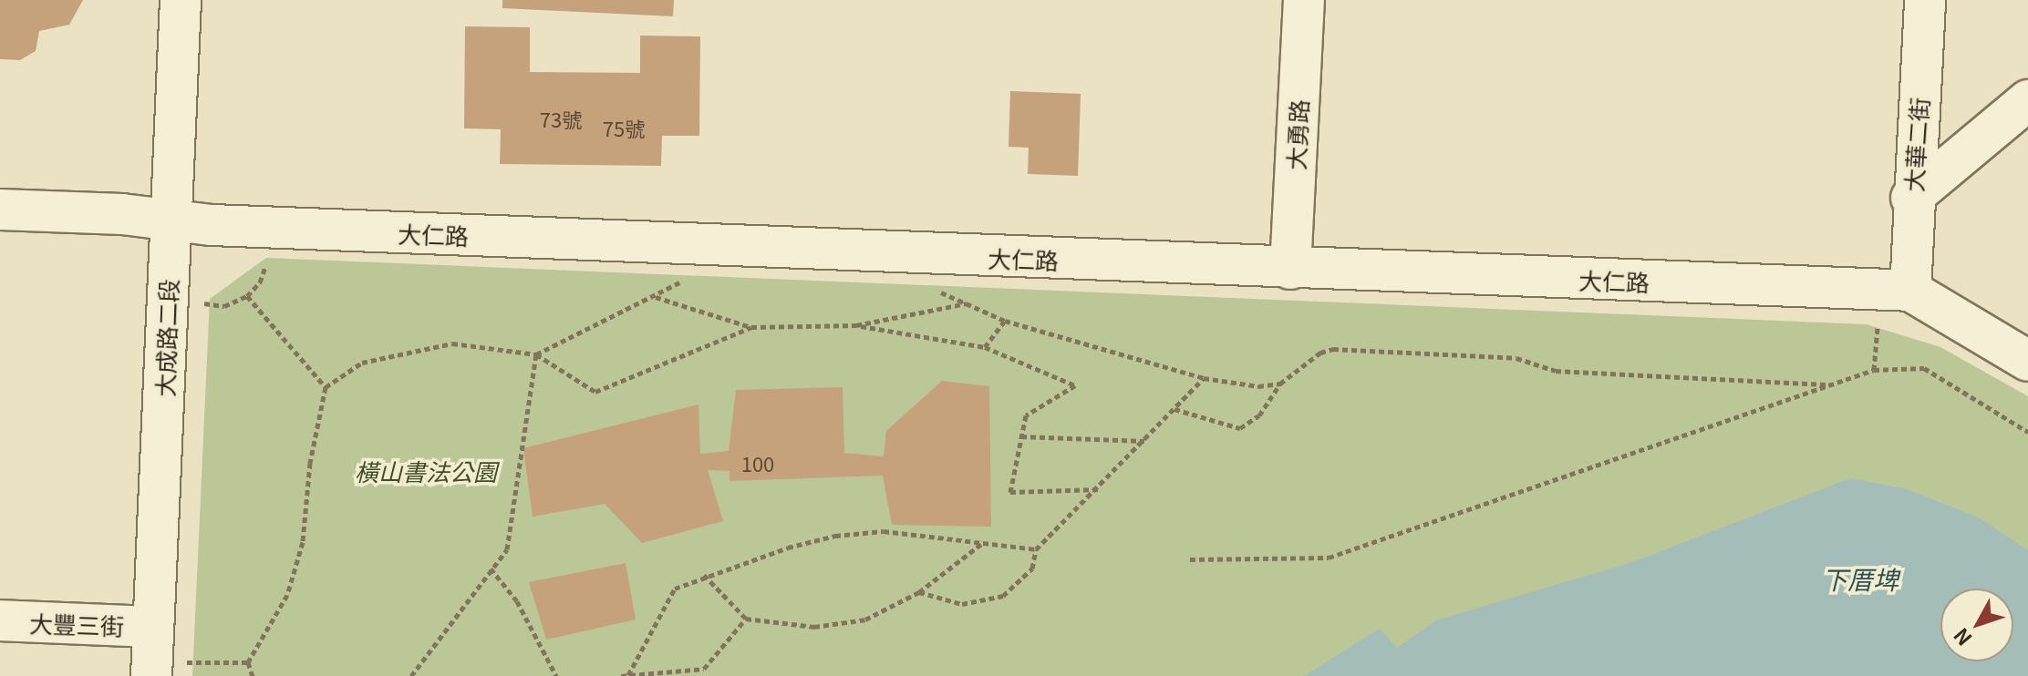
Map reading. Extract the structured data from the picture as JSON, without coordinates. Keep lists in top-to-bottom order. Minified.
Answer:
{"streets":{"street":["大勇路","大華二街","大仁路","大成路二段","大豐三街"]},"crossings":[["大勇路","大仁路"],["大華二街","大仁路"],["大仁路","大成路二段"],["大成路二段","大豐三街"]],"water":["下厝埤"],"parks":["橫山書法公園"],"house_numbers":["73號","75號","100"],"north":"bottom left"}
